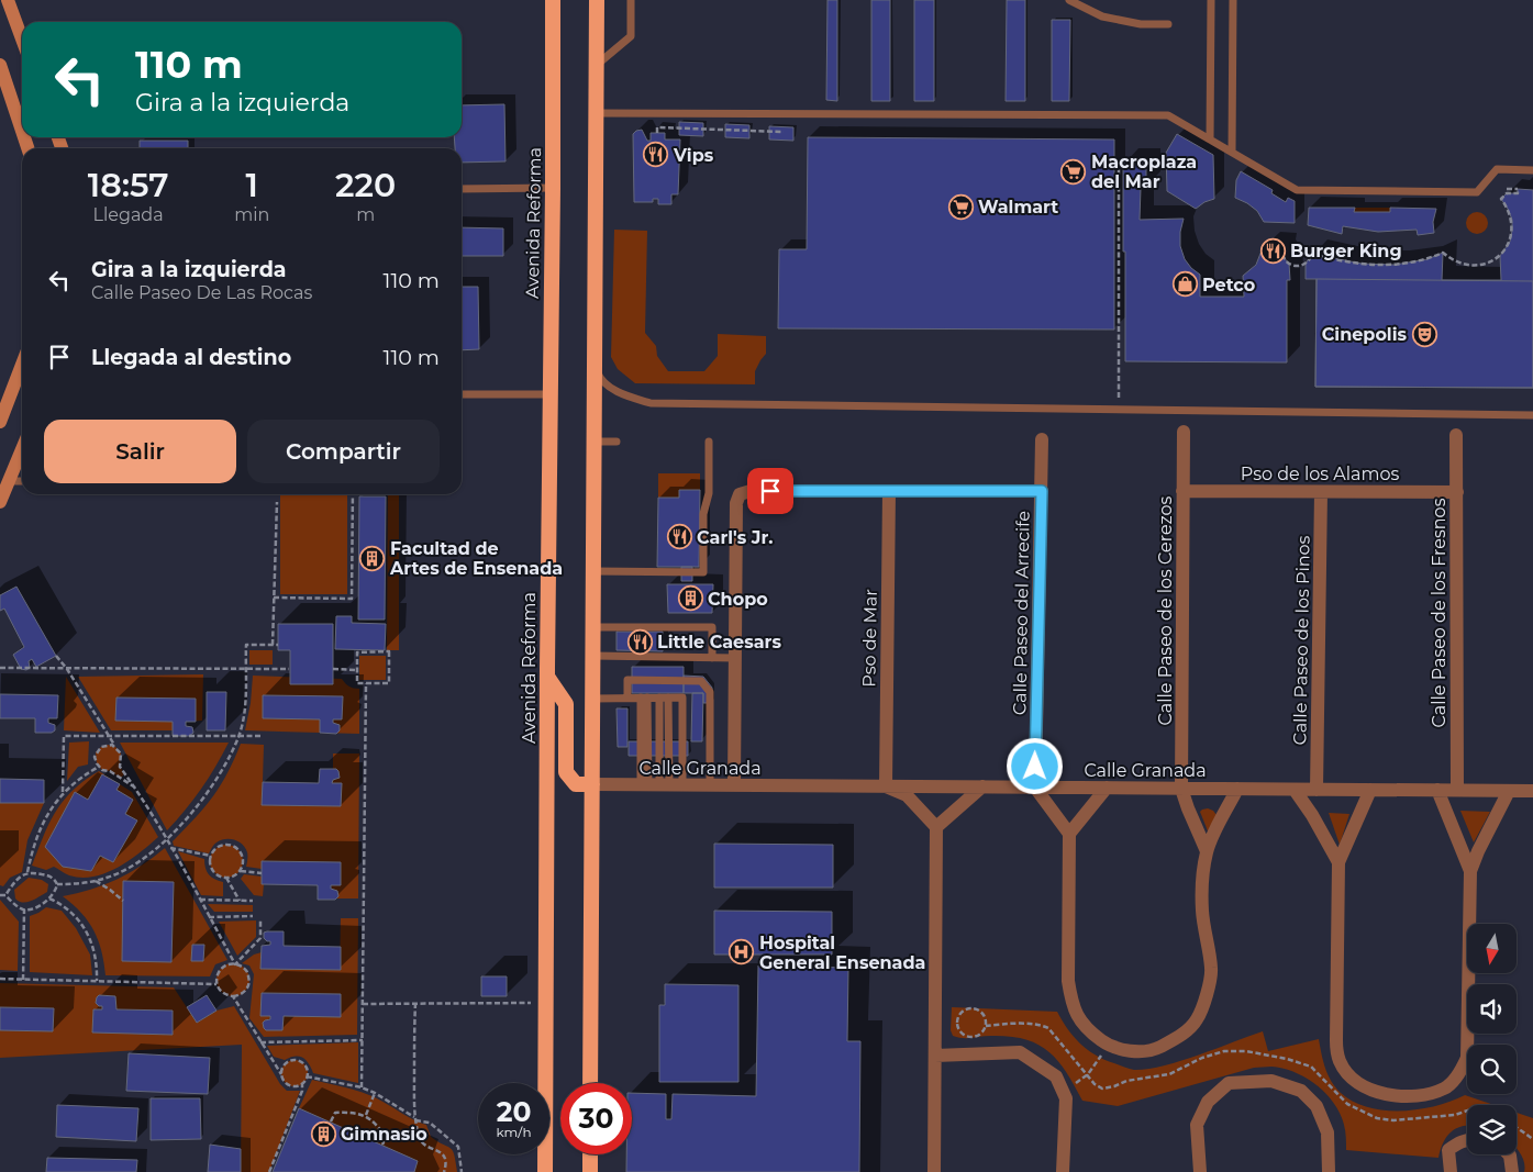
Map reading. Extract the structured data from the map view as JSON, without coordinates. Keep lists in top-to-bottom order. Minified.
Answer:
{"streets":{"highway":["Avenida Reforma"],"street":["Pso de los Alamos","Calle Paseo de los Cerezos","Calle Paseo del Arrecife","Calle Paseo de los Fresnos","Pso de Mar","Calle Paseo de los Pinos","Calle Granada"]},"crossings":[["Pso de los Alamos","Calle Paseo de los Cerezos"],["Pso de los Alamos","Calle Paseo de los Fresnos"],["Pso de los Alamos","Calle Paseo de los Pinos"],["Calle Paseo de los Cerezos","Calle Granada"],["Calle Paseo del Arrecife","Calle Granada"],["Calle Paseo de los Fresnos","Calle Granada"],["Pso de Mar","Calle Granada"],["Calle Paseo de los Pinos","Calle Granada"]],"places":{"restaurant":["Vips","Burger King","Carl's Jr.","Little Caesars"],"supermarket":["Macroplaza del Mar","Walmart"],"shop":["Petco"],"theatre":["Cinepolis"],"building":["Facultad de Artes de Ensenada","Chopo","Gimnasio"],"hospital":["Hospital General Ensenada"]},"north":"bottom","page":{"turn":["110 m","Gira a la izquierda"],"eta":["18:57","Llegada","1","min","220","m"],"list":[{"name":"Gira a la izquierda","note":"Calle Paseo De Las Rocas","value":"110 m"},{"name":"Llegada al destino","value":"110 m"}],"buttons":["Salir","Compartir"],"speed":"20 km/h","limit":"30"}}
